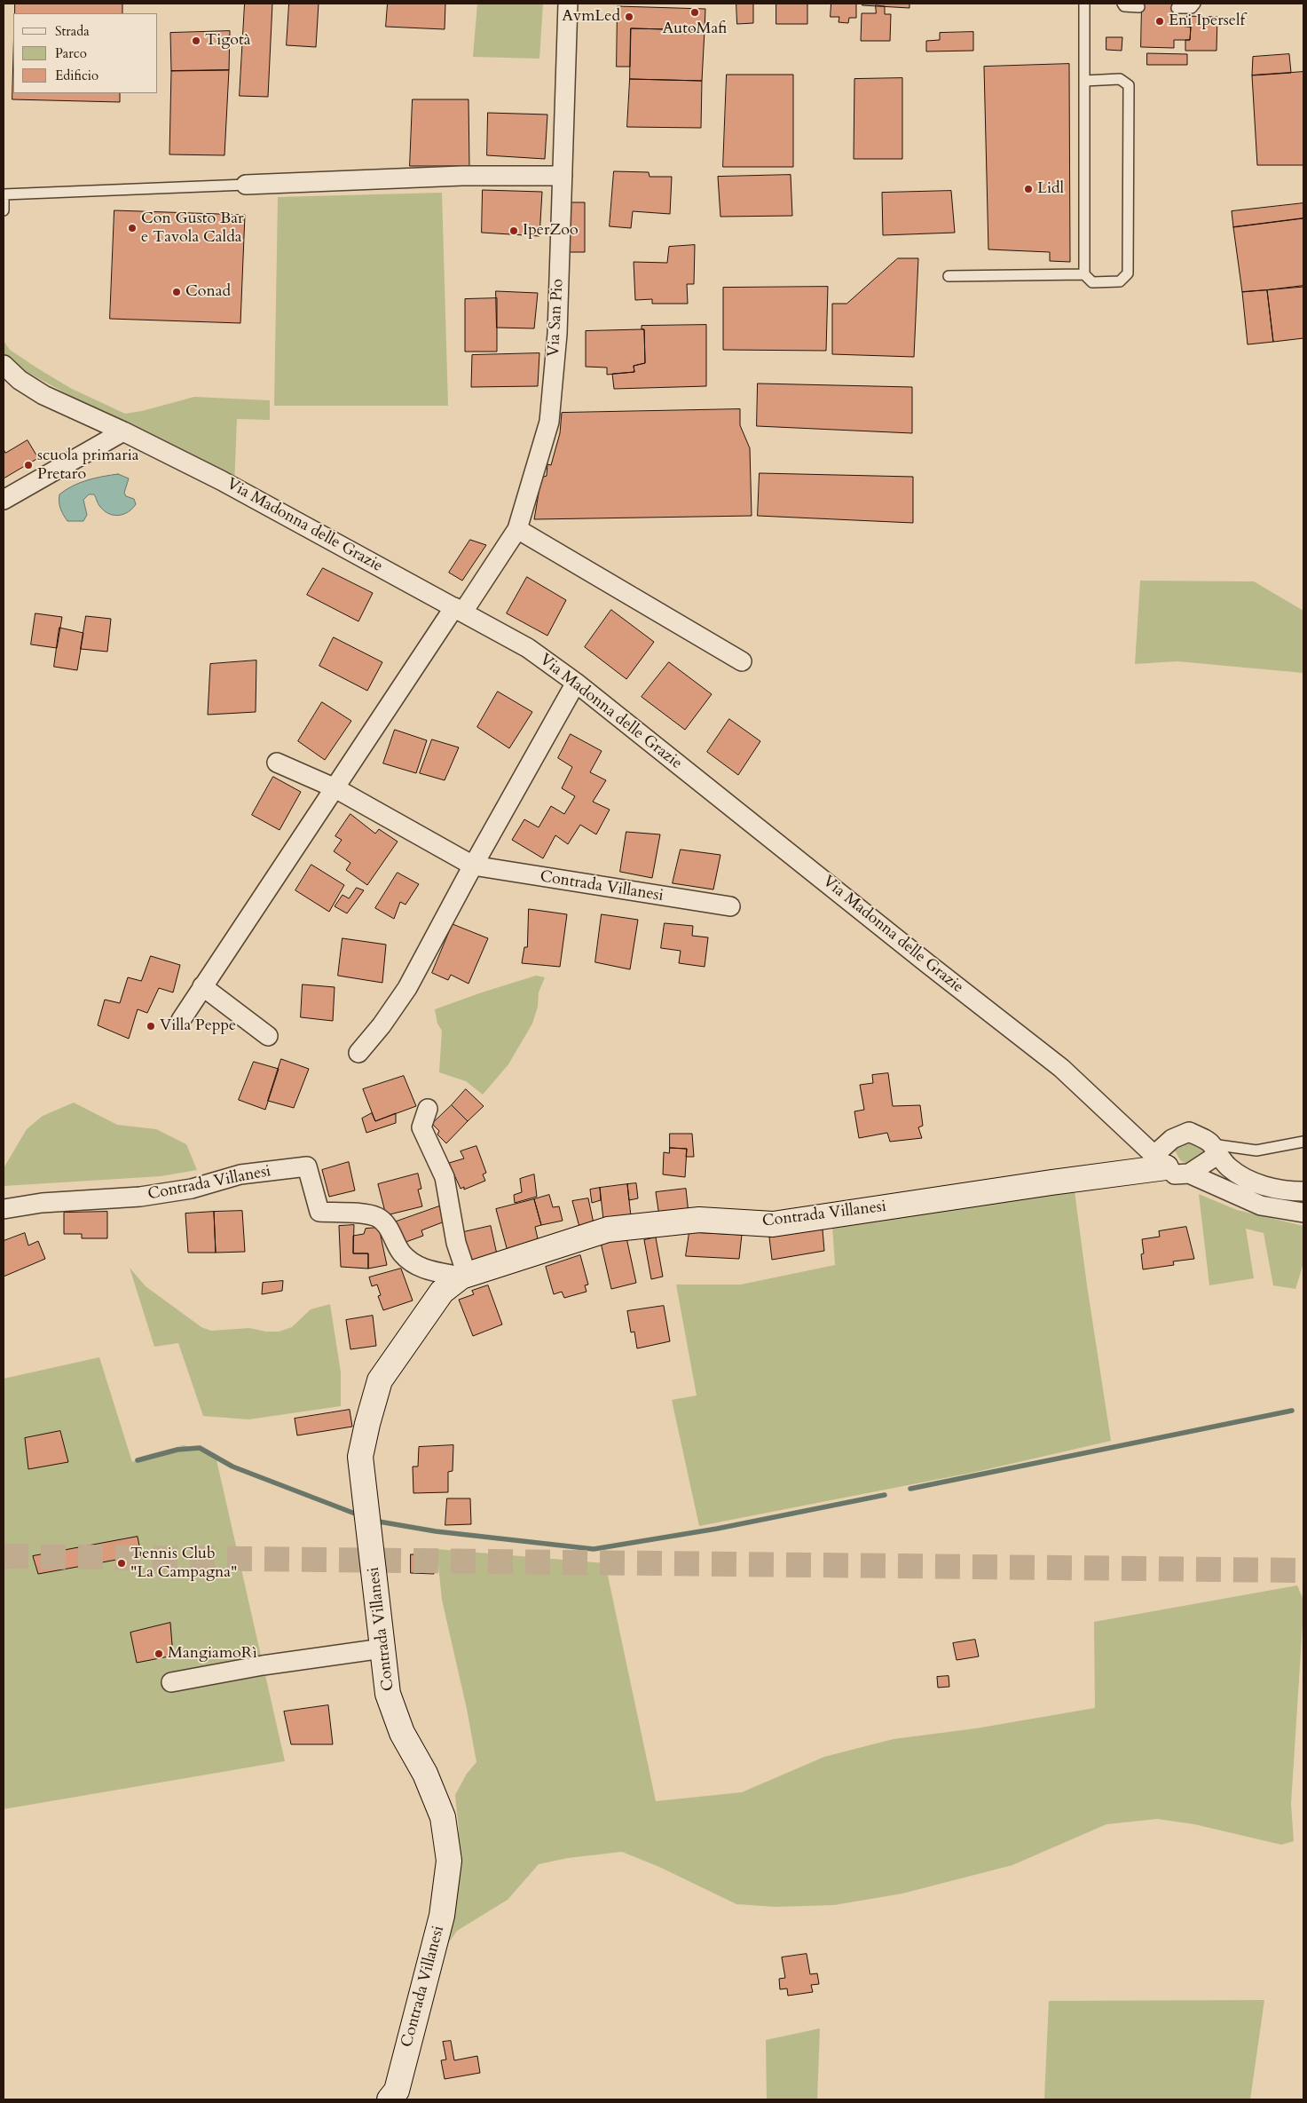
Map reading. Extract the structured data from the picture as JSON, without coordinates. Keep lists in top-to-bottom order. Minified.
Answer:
{"streets":{"street":["Via San Pio","Via Madonna delle Grazie","Contrada Villanesi"]},"crossings":[["Via San Pio","Via Madonna delle Grazie"],["Via Madonna delle Grazie","Contrada Villanesi"]],"places":["AutoMafi","AvmLed","Eni Iperself","Tigotà","Lidl","Con Gusto Bar e Tavola Calda","IperZoo","Conad","scuola primaria Pretaro","Villa Peppe","Tennis Club \"La Campagna\"","MangiamoRì"],"legend":["Strada","Parco","Edificio"]}
